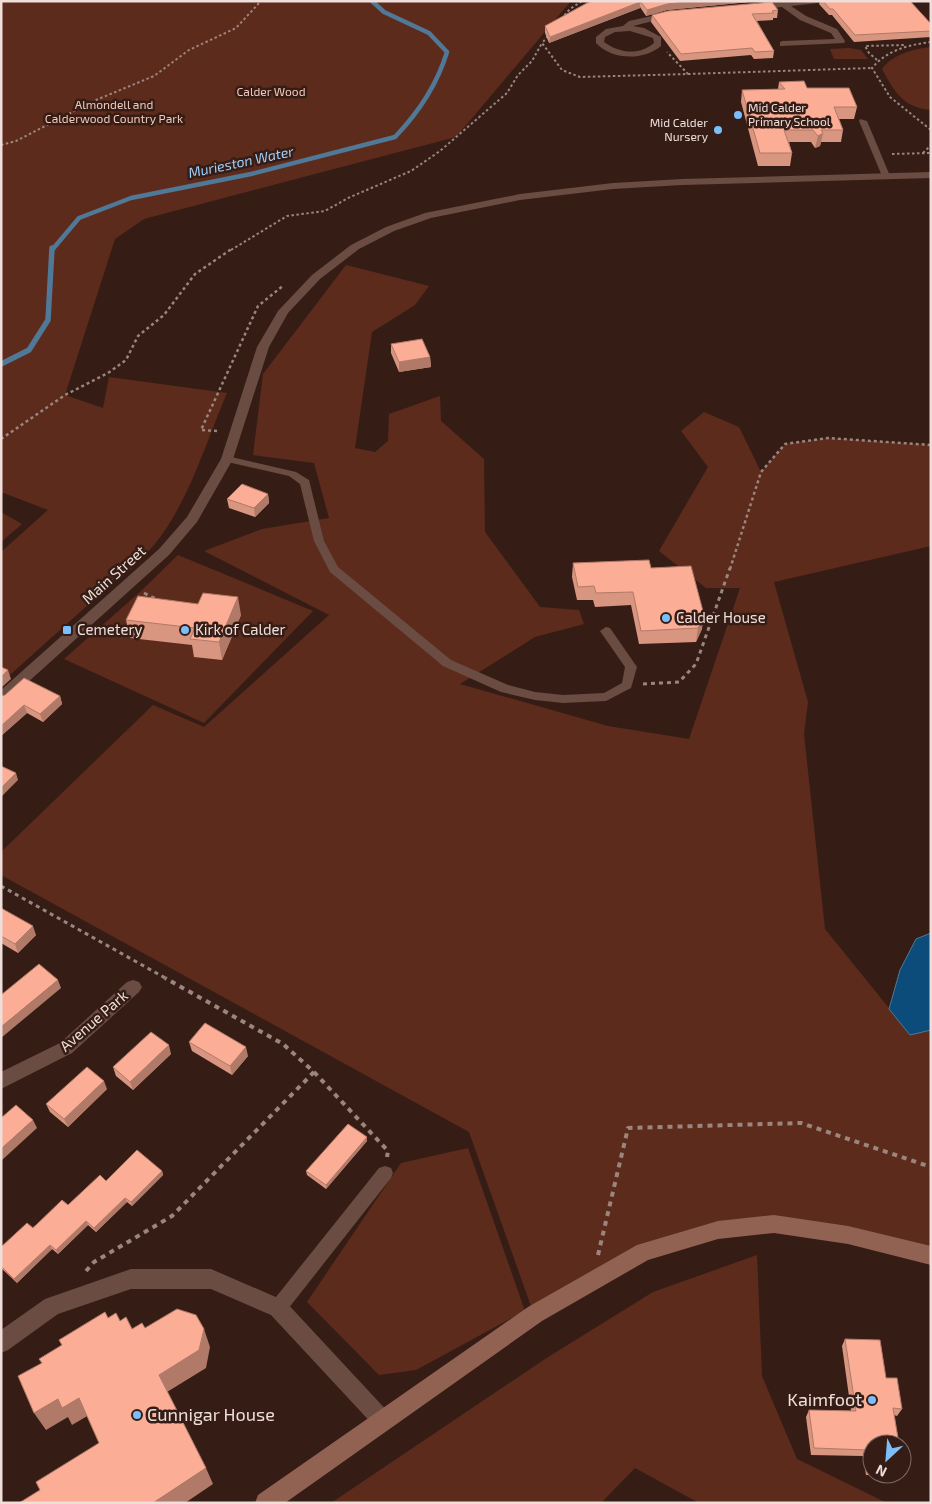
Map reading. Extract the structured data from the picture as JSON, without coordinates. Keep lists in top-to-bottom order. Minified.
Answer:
{"streets":{"street":["Main Street","Avenue Park"]},"water":["Murieston Water"],"parks":["Calder Wood","Almondell and Calderwood Country Park"],"places":{"other":["Mid Calder Primary School","Mid Calder Nursery","Calder House","Kirk of Calder","Kaimfoot","Cunnigar House"],"transit":["Cemetery"]},"north":"bottom left"}
